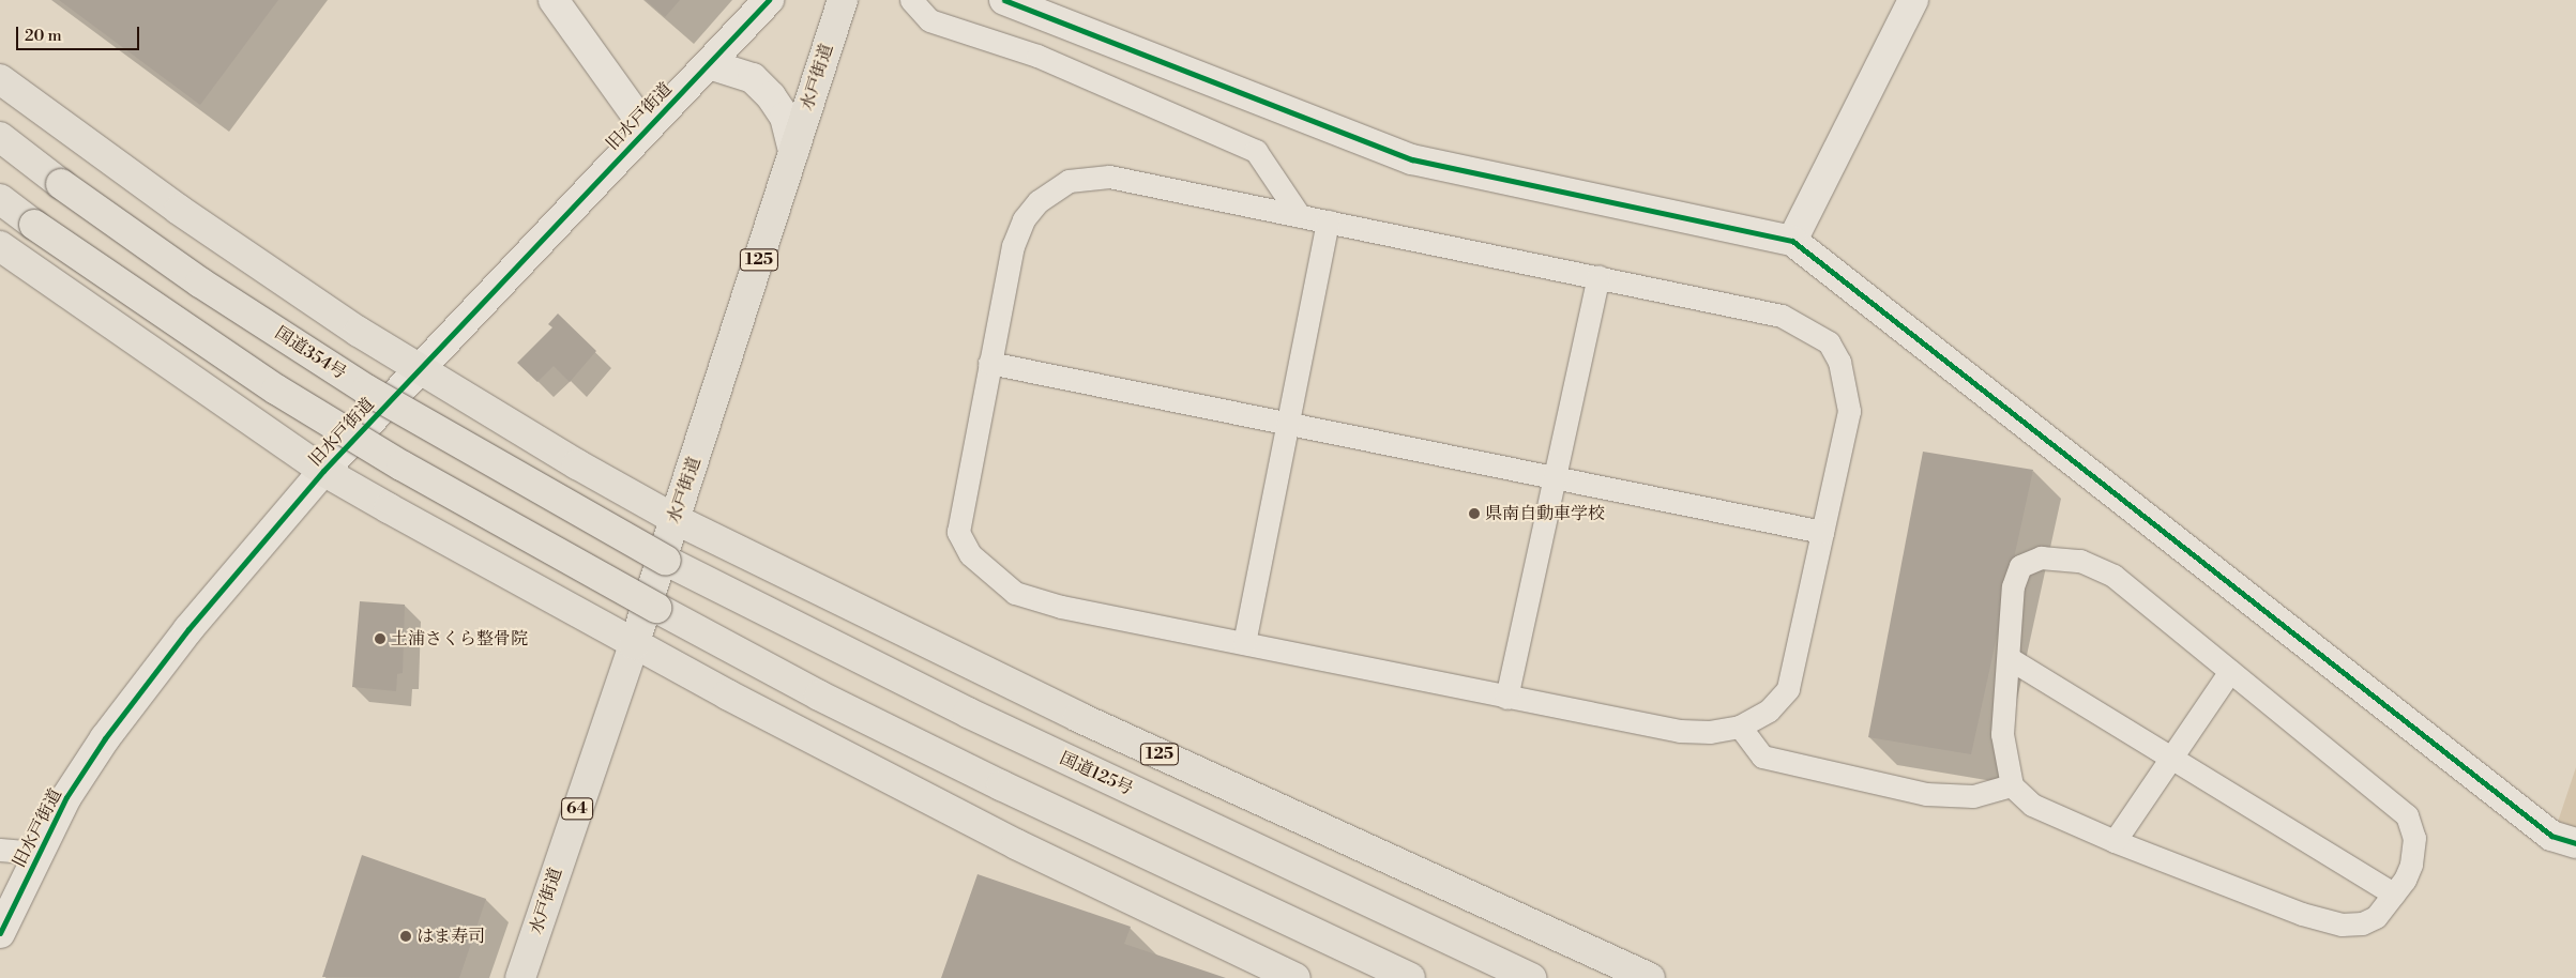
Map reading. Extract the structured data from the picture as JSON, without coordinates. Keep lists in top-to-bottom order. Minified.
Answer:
{"streets":{"main road":["水戸街道","125","国道354号","国道125号","64"],"street":["旧水戸街道"]},"crossings":[["水戸街道","125"],["国道354号","国道125号"]],"places":["県南自動車学校","土浦さくら整骨院","はま寿司"],"scale_bar":"20 m"}
